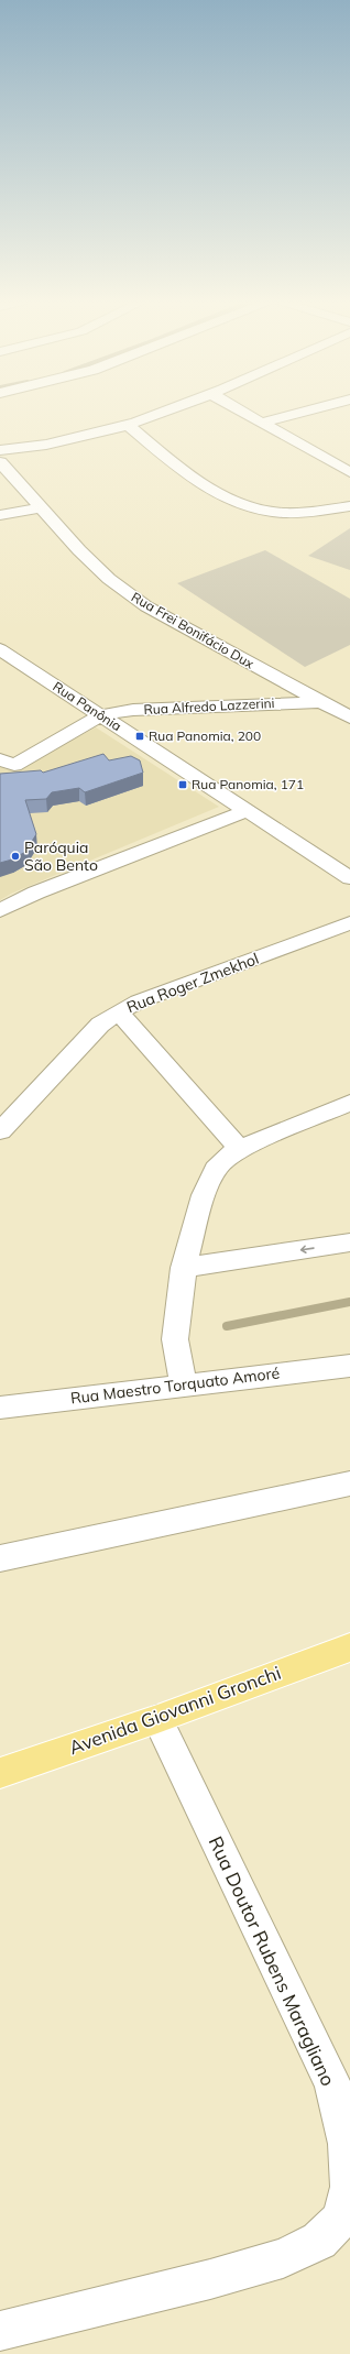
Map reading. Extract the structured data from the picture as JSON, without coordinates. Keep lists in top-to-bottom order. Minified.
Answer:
{"streets":{"main road":["Avenida Giovanni Gronchi"],"street":["Rua Frei Bonifácio Dux","Rua Panônia","Rua Alfredo Lazzerini","Rua Roger Zmekhol","Rua Maestro Torquato Amoré","Rua Doutor Rubens Maragliano"]},"crossings":[["Rua Frei Bonifácio Dux","Rua Alfredo Lazzerini"],["Rua Panônia","Rua Alfredo Lazzerini"],["Avenida Giovanni Gronchi","Rua Doutor Rubens Maragliano"]],"places":{"transit":["Rua Panomia, 200","Rua Panomia, 171"],"other":["Paróquia São Bento"]}}
